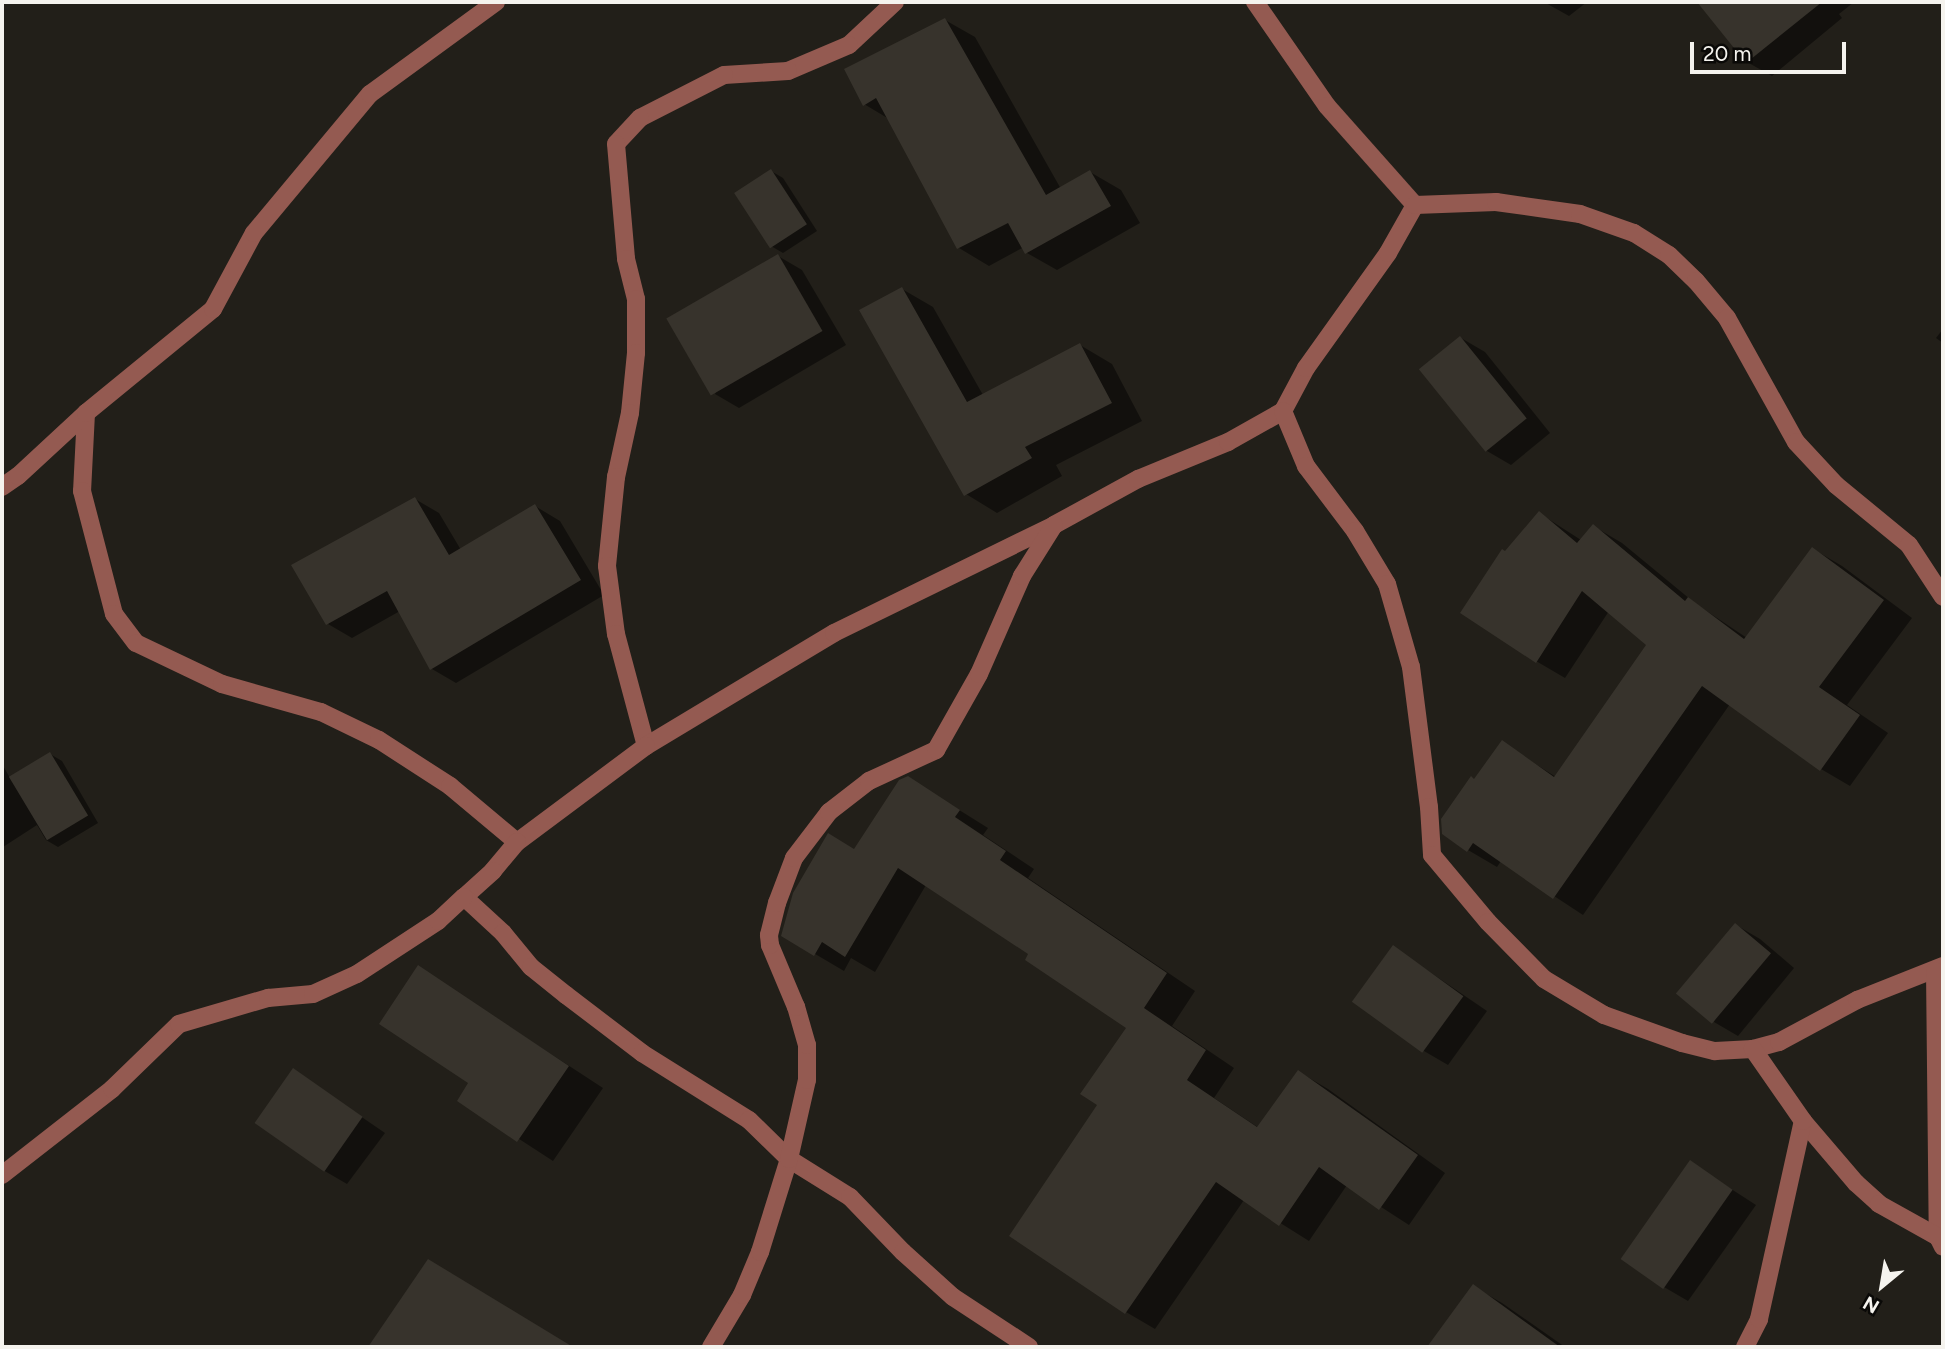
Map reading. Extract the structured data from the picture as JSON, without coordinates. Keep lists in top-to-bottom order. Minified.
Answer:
{"scale_bar":"20 m","north":"bottom left"}
